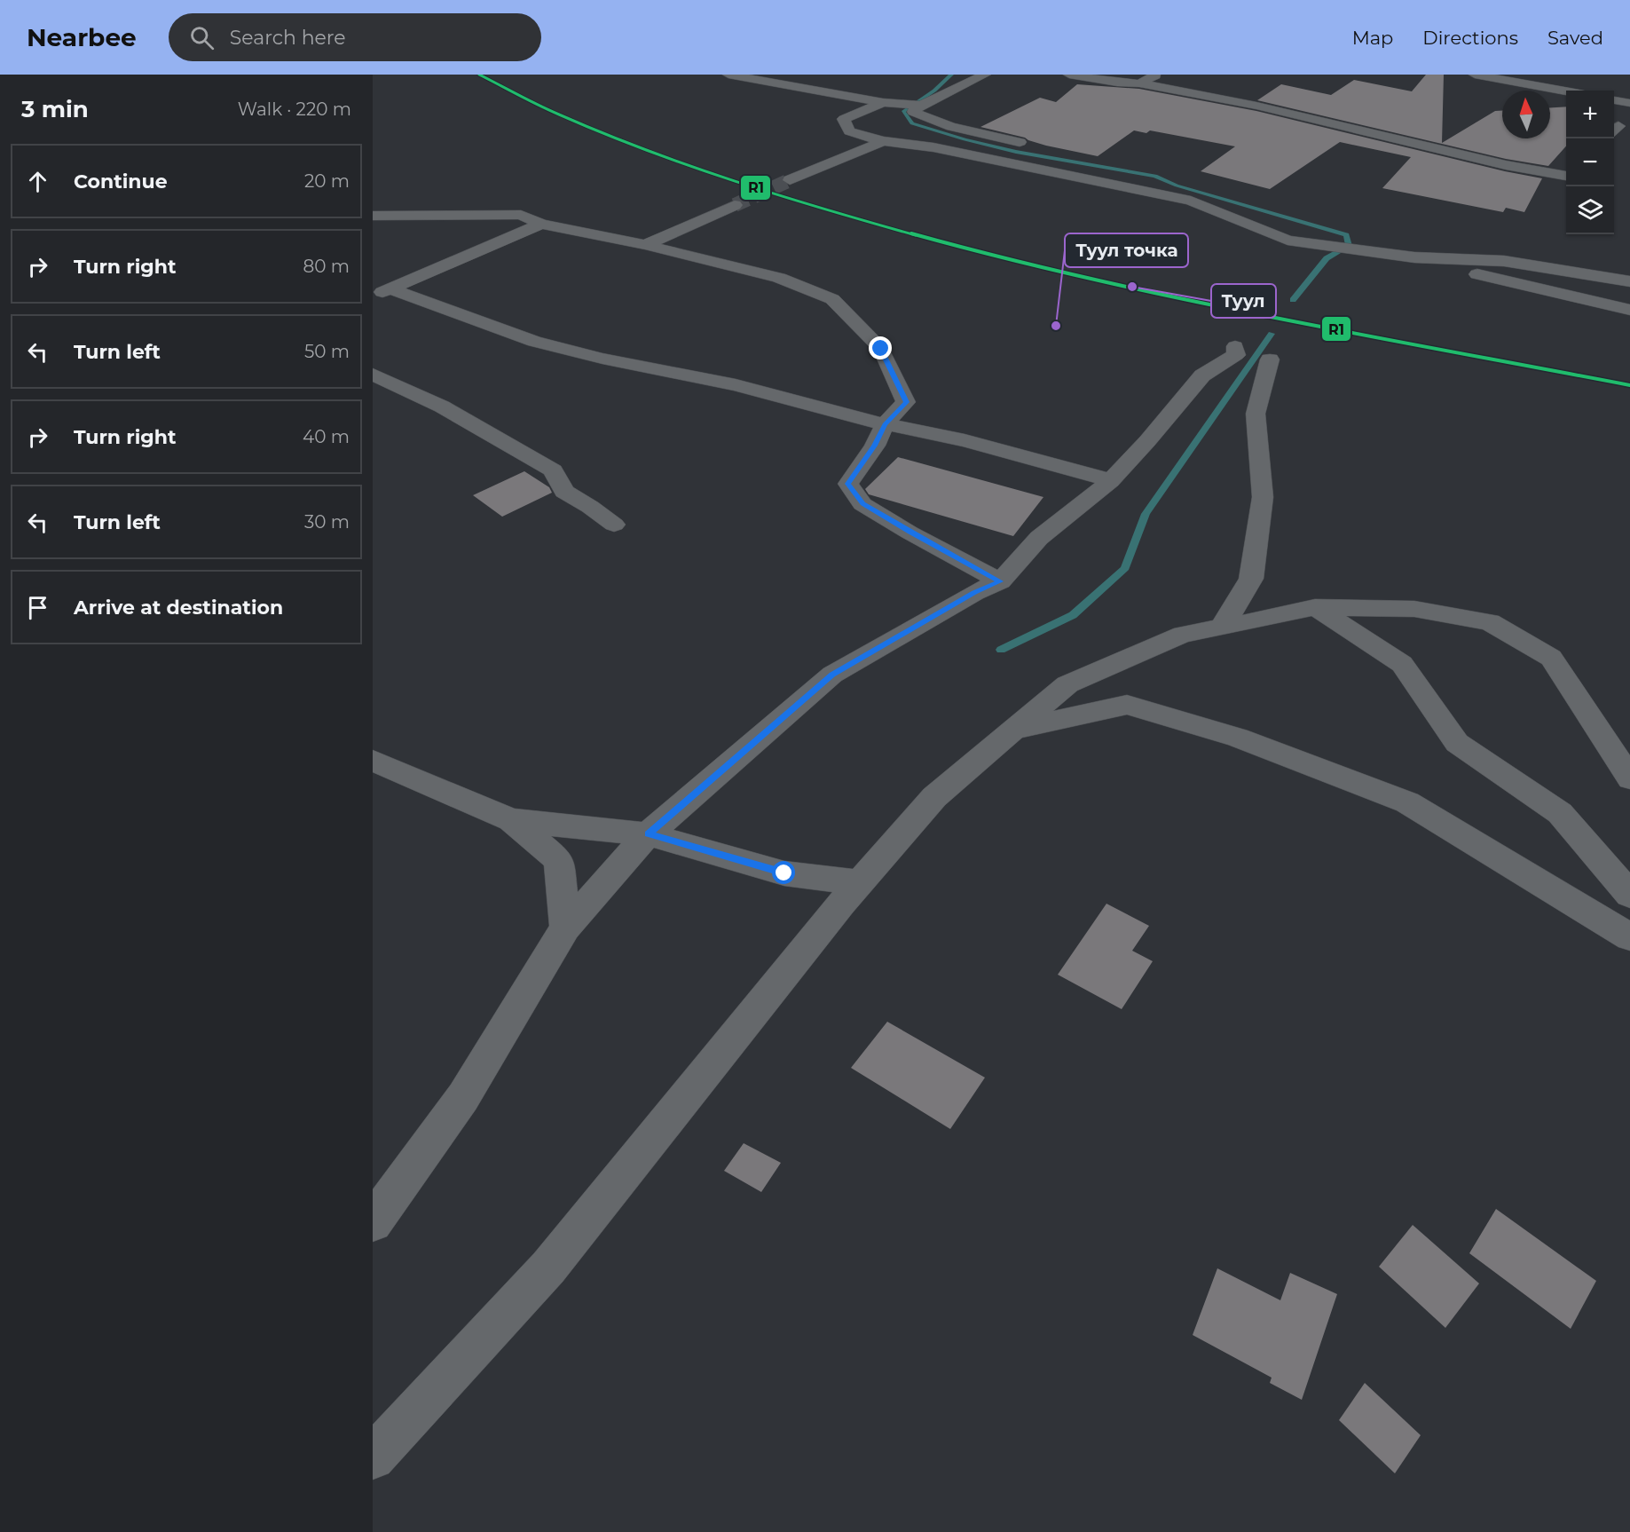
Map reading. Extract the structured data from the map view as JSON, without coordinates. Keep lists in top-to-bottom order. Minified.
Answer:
{"places":["Туул","Туул точка"],"lines":["transit line R1"],"north":"top","page":{"header":"Nearbee","search":"Search here","nav":["Map","Directions","Saved"],"heading":["3 min","Walk · 220 m"],"map_buttons":["+","−"],"list":[["Continue","20 m"],["Turn right","80 m"],["Turn left","50 m"],["Turn right","40 m"],["Turn left","30 m"],"Arrive at destination"]}}
